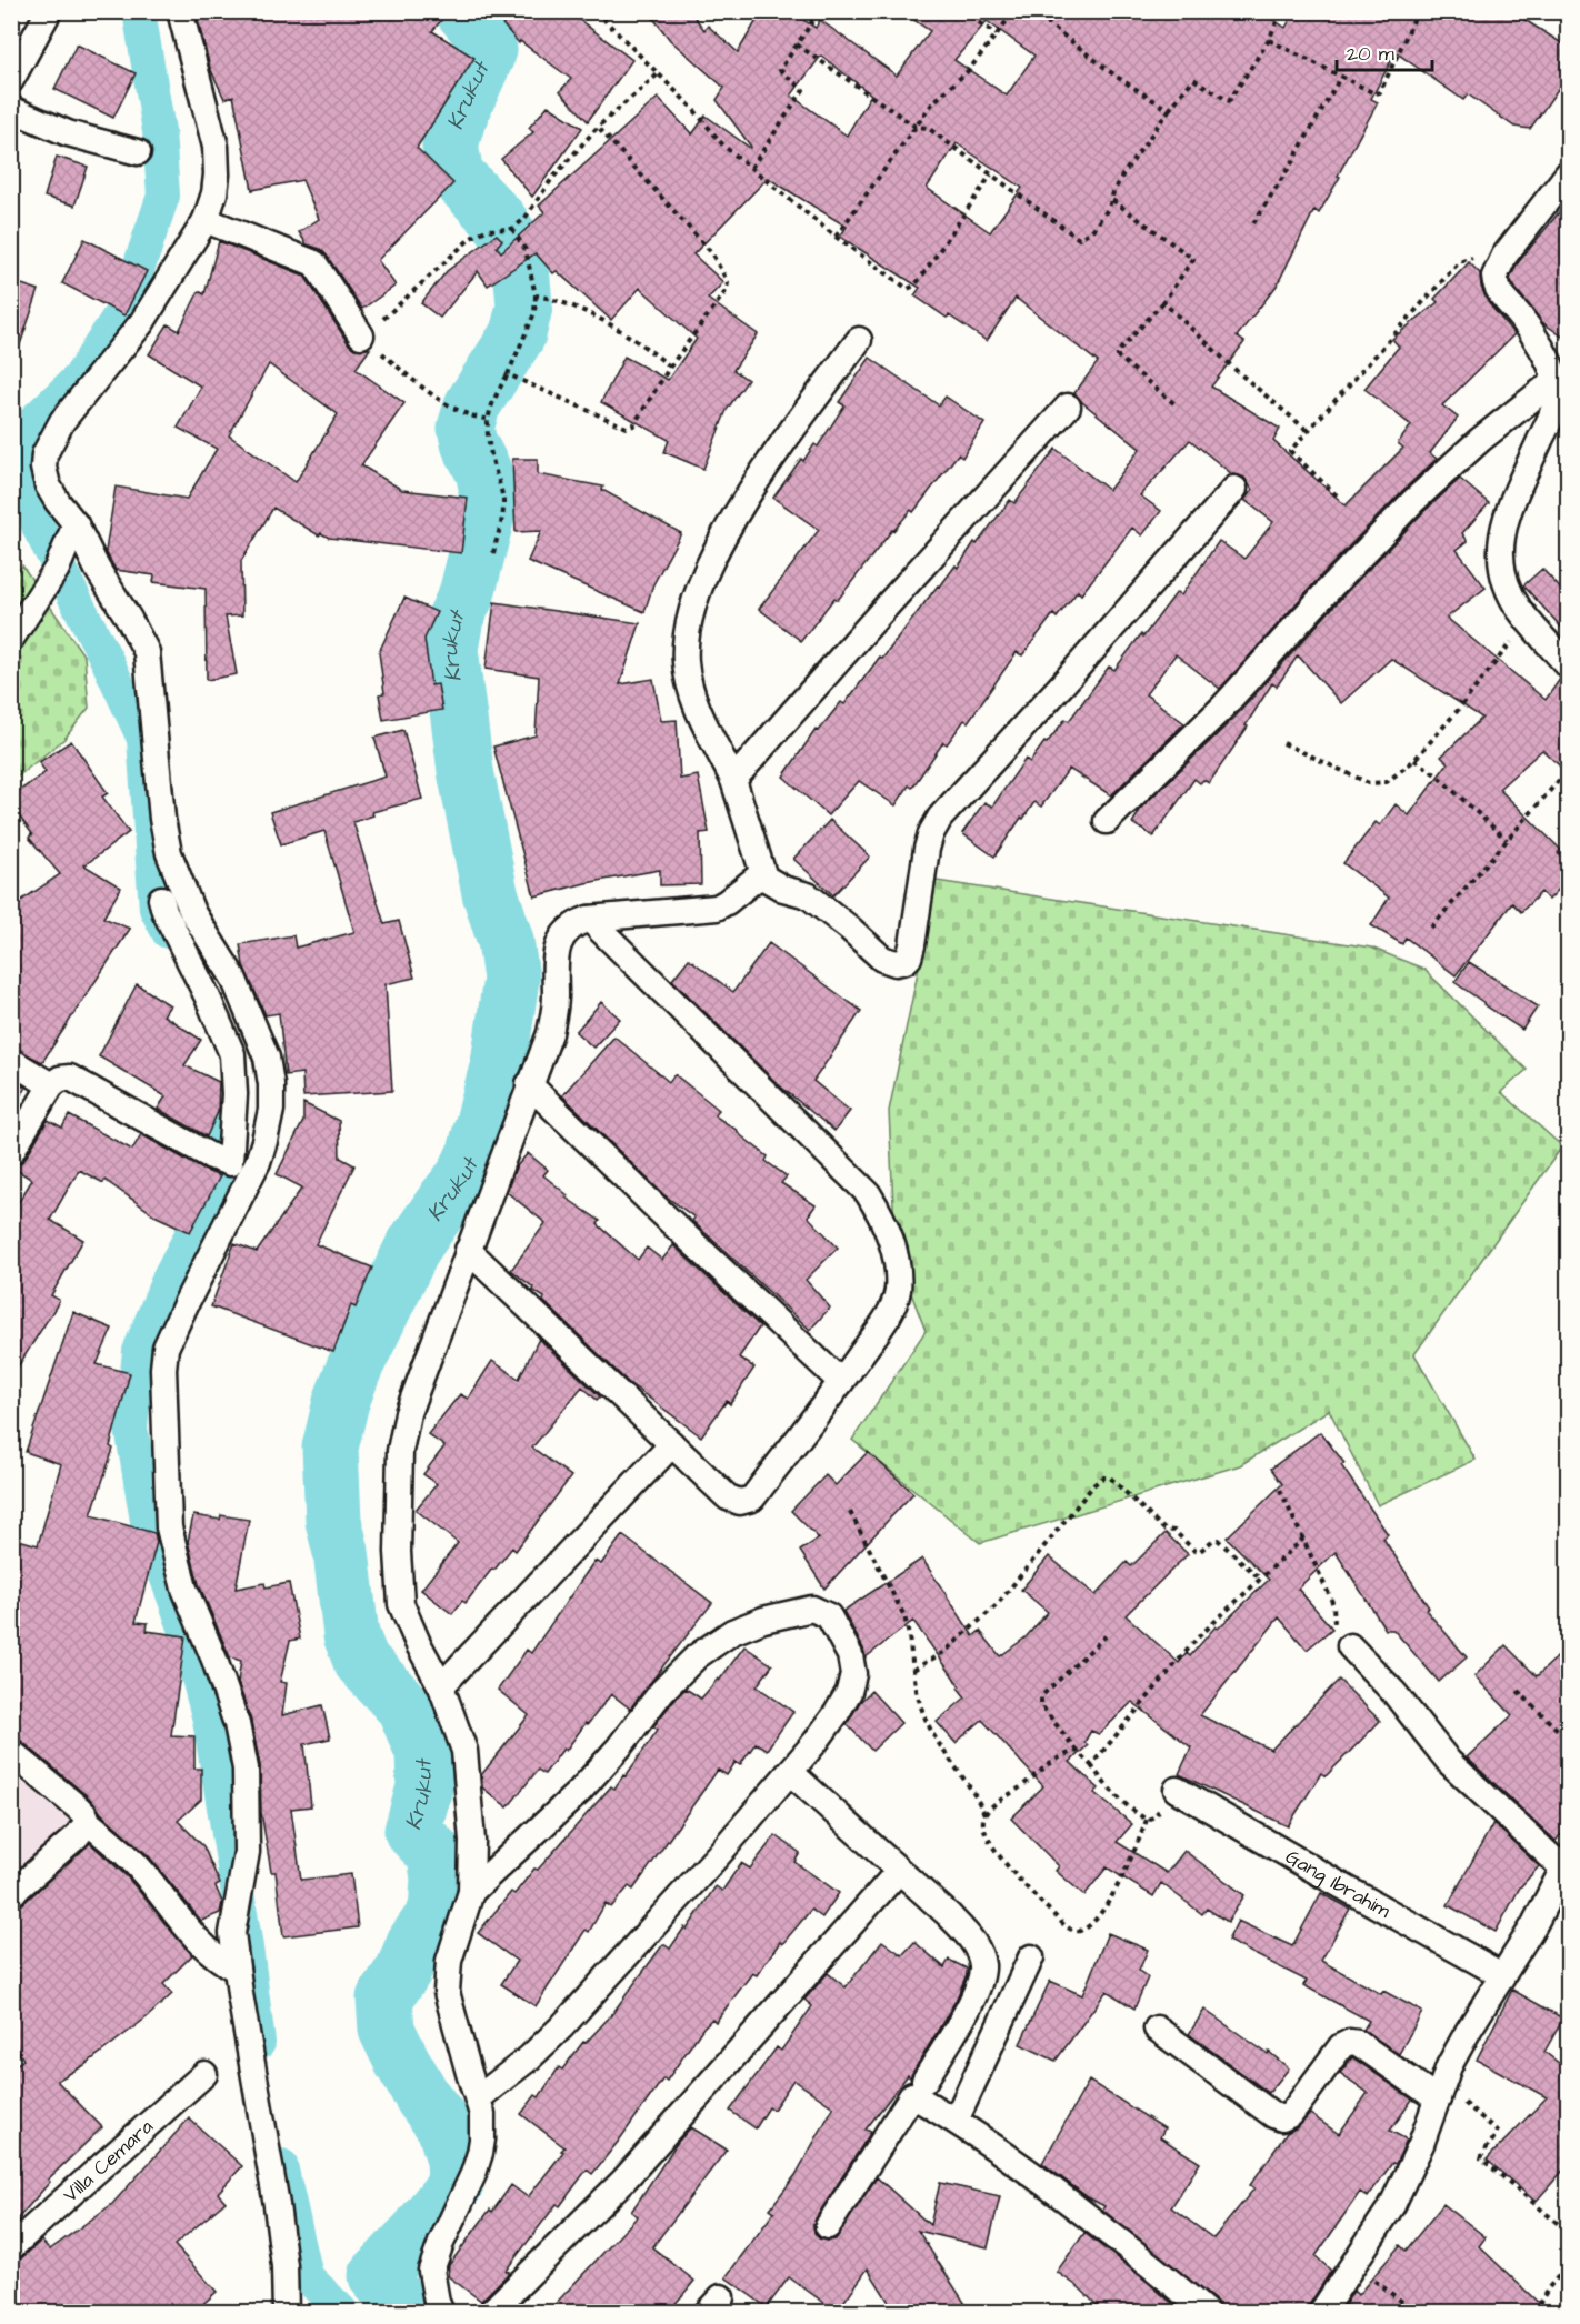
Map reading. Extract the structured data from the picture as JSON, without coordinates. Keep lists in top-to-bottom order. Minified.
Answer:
{"streets":{"street":["Gang Ibrahim","Villa Cemara"]},"water":["Krukut"],"scale_bar":"20 m"}
